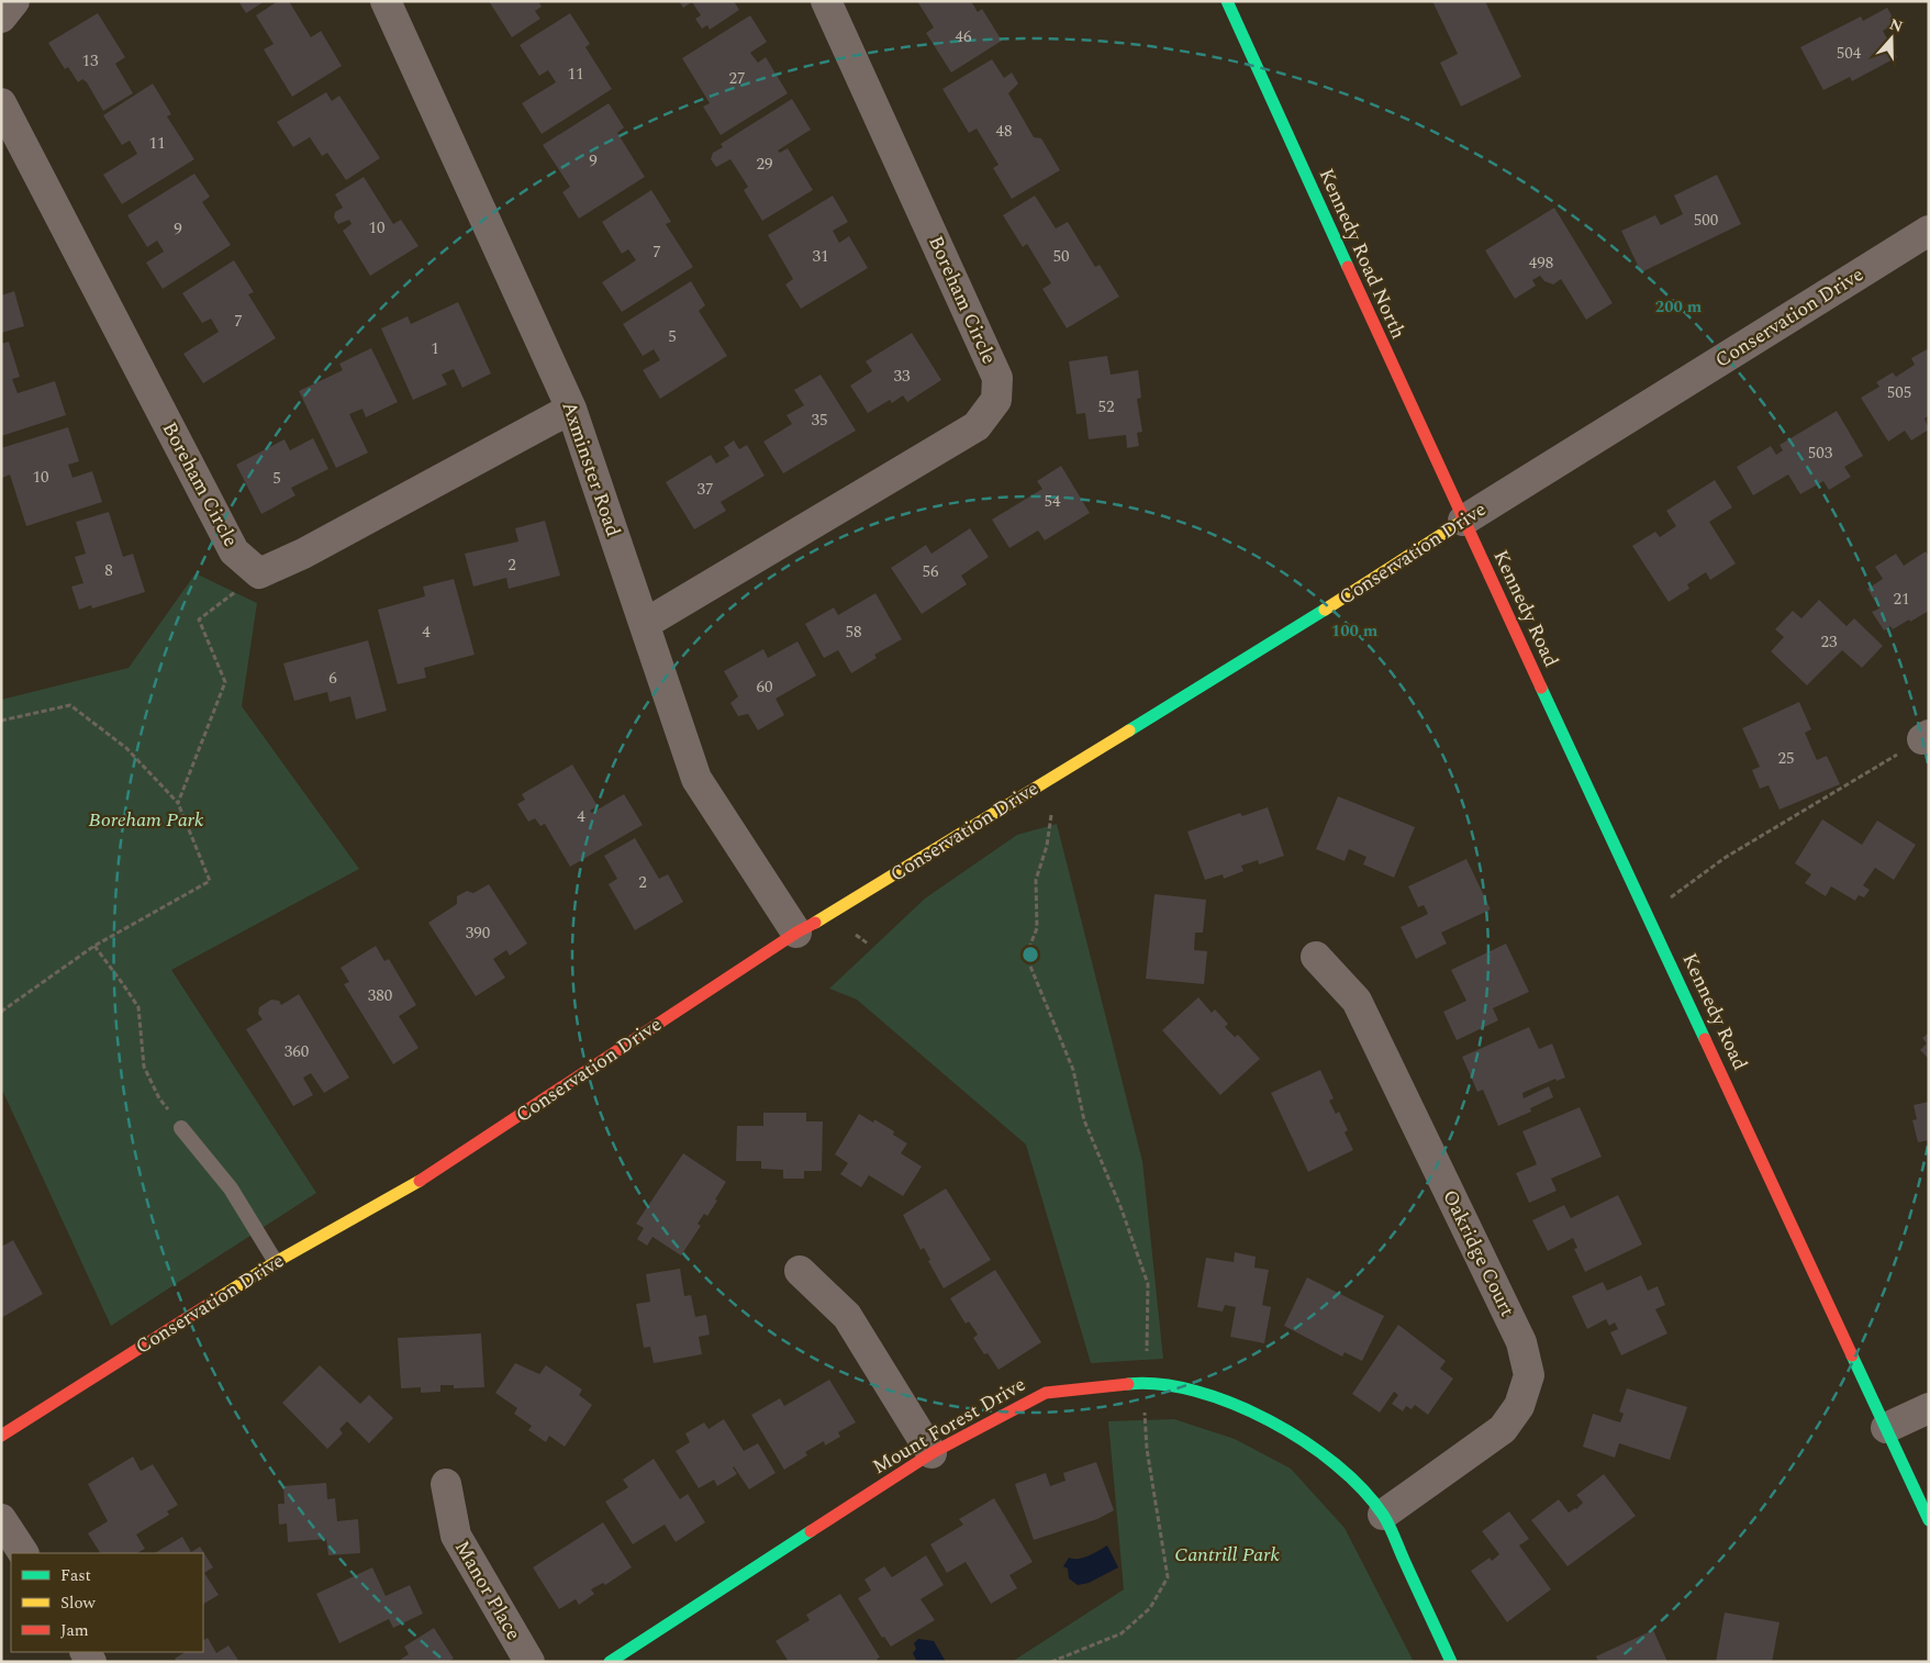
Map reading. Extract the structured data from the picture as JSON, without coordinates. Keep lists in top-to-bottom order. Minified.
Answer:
{"streets":{"street":["Kennedy Road North","Boreham Circle","Conservation Drive","Axminster Road","Kennedy Road","Oakridge Court","Mount Forest Drive","Manor Place"]},"crossings":[["Kennedy Road North","Conservation Drive"],["Kennedy Road North","Kennedy Road"],["Boreham Circle","Axminster Road"],["Conservation Drive","Axminster Road"],["Conservation Drive","Kennedy Road"],["Oakridge Court","Mount Forest Drive"]],"parks":["Boreham Park","Cantrill Park"],"house_numbers":["46","504","13","11","27","48","11","9","29","500","10","9","7","31","50","498","7","5","1","33","505","52","35","503","10","5","37","54","2","8","56","21","4","58","23","6","60","25","4","2","390","380","360"],"legend":["Fast","Slow","Jam"],"north":"top","rings":["200 m","100 m"]}
